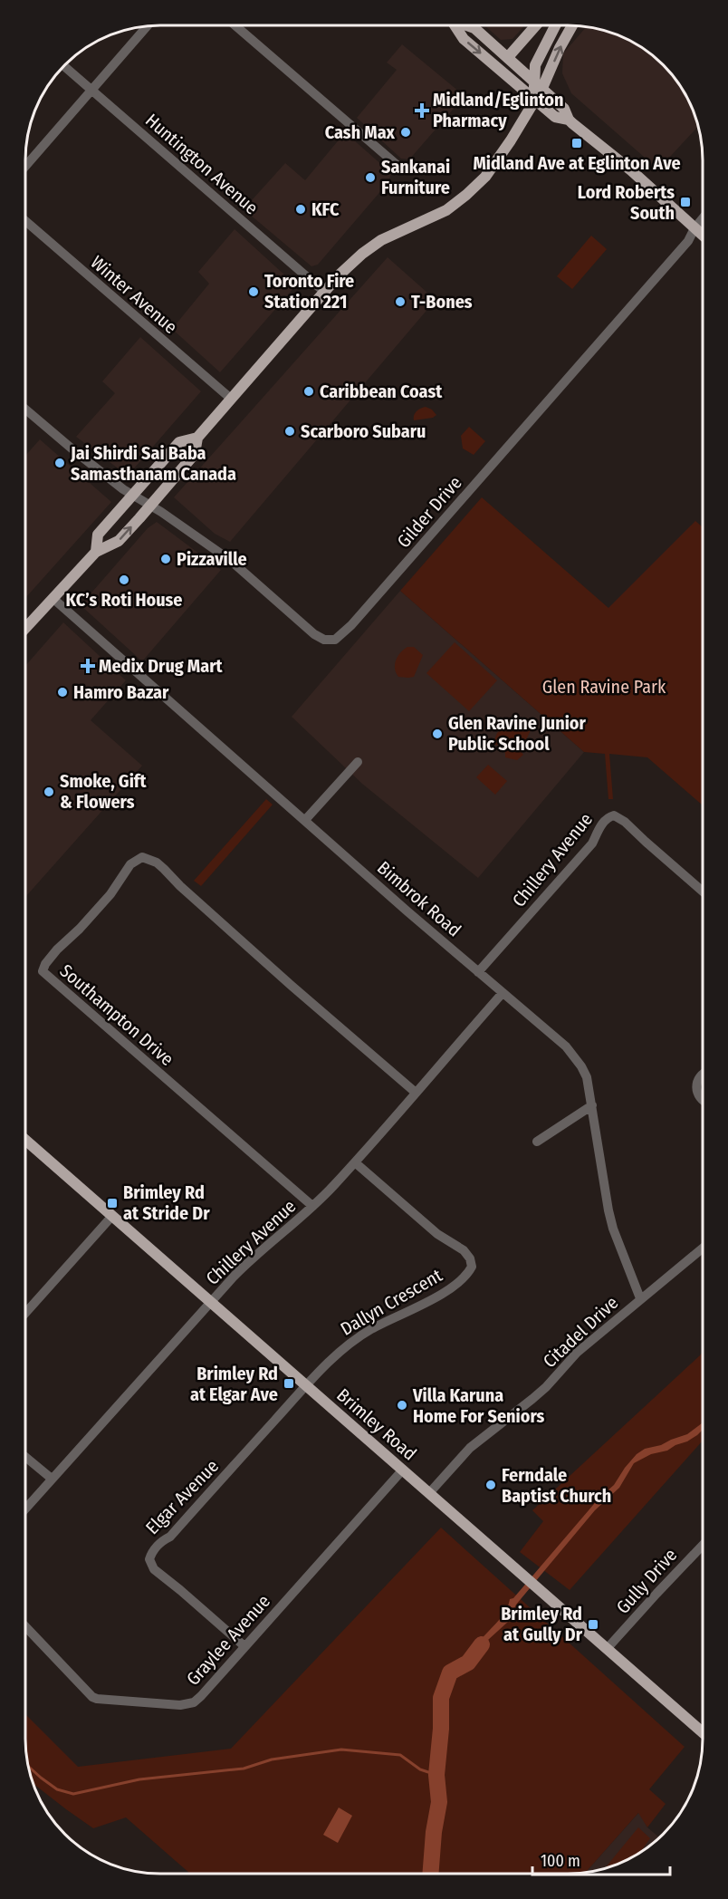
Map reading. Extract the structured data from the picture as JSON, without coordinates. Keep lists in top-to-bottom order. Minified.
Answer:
{"streets":{"main road":["Brimley Road"],"street":["Huntington Avenue","Winter Avenue","Gilder Drive","Chillery Avenue","Bimbrok Road","Southampton Drive","Dallyn Crescent","Citadel Drive","Elgar Avenue","Gully Drive","Graylee Avenue"]},"crossings":[["Chillery Avenue","Bimbrok Road"],["Chillery Avenue","Southampton Drive"],["Chillery Avenue","Dallyn Crescent"],["Chillery Avenue","Brimley Road"],["Bimbrok Road","Citadel Drive"],["Dallyn Crescent","Brimley Road"],["Dallyn Crescent","Elgar Avenue"],["Citadel Drive","Brimley Road"],["Brimley Road","Elgar Avenue"],["Brimley Road","Gully Drive"],["Brimley Road","Graylee Avenue"],["Elgar Avenue","Graylee Avenue"]],"parks":["Glen Ravine Park"],"places":{"health":["Midland/Eglinton Pharmacy","Medix Drug Mart"],"other":["Cash Max","Sankanai Furniture","KFC","Toronto Fire Station 221","T-Bones","Caribbean Coast","Scarboro Subaru","Jai Shirdi Sai Baba Samasthanam Canada","Pizzaville","KC’s Roti House","Hamro Bazar","Glen Ravine Junior Public School","Smoke, Gift & Flowers","Villa Karuna Home For Seniors","Ferndale Baptist Church"],"transit":["Midland Ave at Eglinton Ave","Lord Roberts South","Brimley Rd at Stride Dr","Brimley Rd at Elgar Ave","Brimley Rd at Gully Dr"]},"scale_bar":"100 m"}
